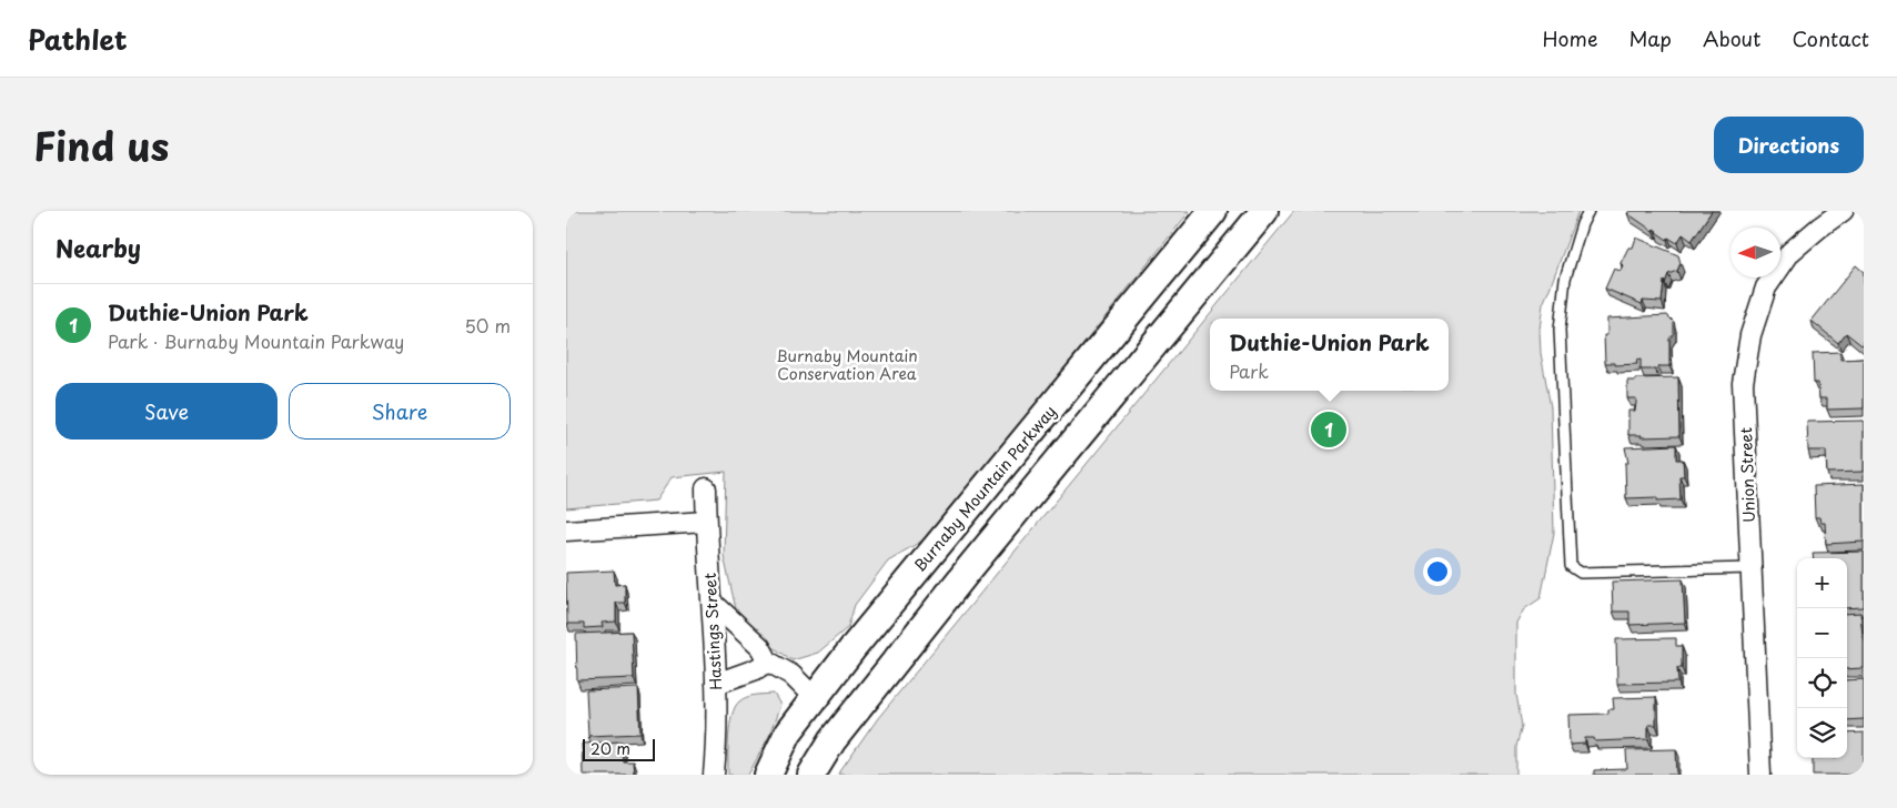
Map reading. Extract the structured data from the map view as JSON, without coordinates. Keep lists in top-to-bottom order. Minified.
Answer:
{"streets":{"main road":["Burnaby Mountain Parkway"],"street":["Union Street","Hastings Street"]},"parks":["Burnaby Mountain Conservation Area"],"scale_bar":"20 m","north":"left","page":{"header":"Pathlet","nav":["Home","Map","About","Contact"],"title":"Find us","buttons":["Directions",["Save","Share"]],"heading":"Nearby","list":[{"mark":"1","name":"Duthie-Union Park","note":"Park · Burnaby Mountain Parkway","value":"50 m"}],"popup":["Duthie-Union Park","Park"],"pins":"1","map_buttons":["+","−"],"scale":"20 m"}}
